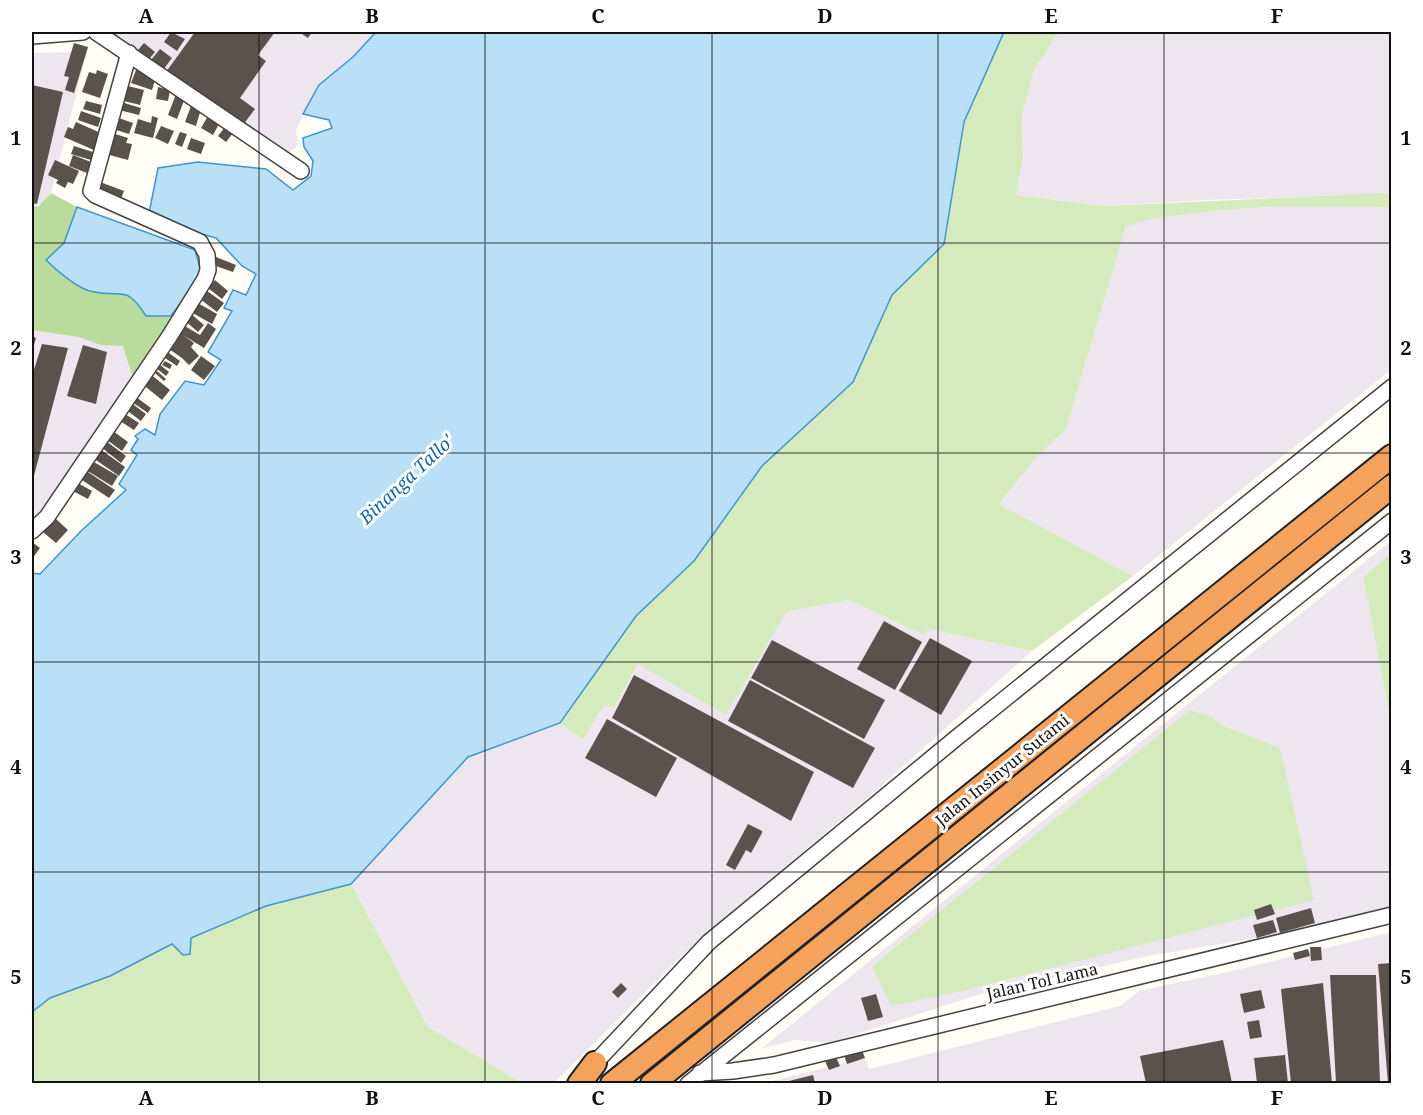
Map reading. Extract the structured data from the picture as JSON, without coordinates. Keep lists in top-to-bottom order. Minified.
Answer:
{"streets":{"highway":["Jalan Insinyur Sutami"],"street":["Jalan Tol Lama"]},"water":["Binanga Tallo'"],"grid":{"columns":["A","B","C","D","E","F"],"rows":["1","2","3","4","5"]}}
